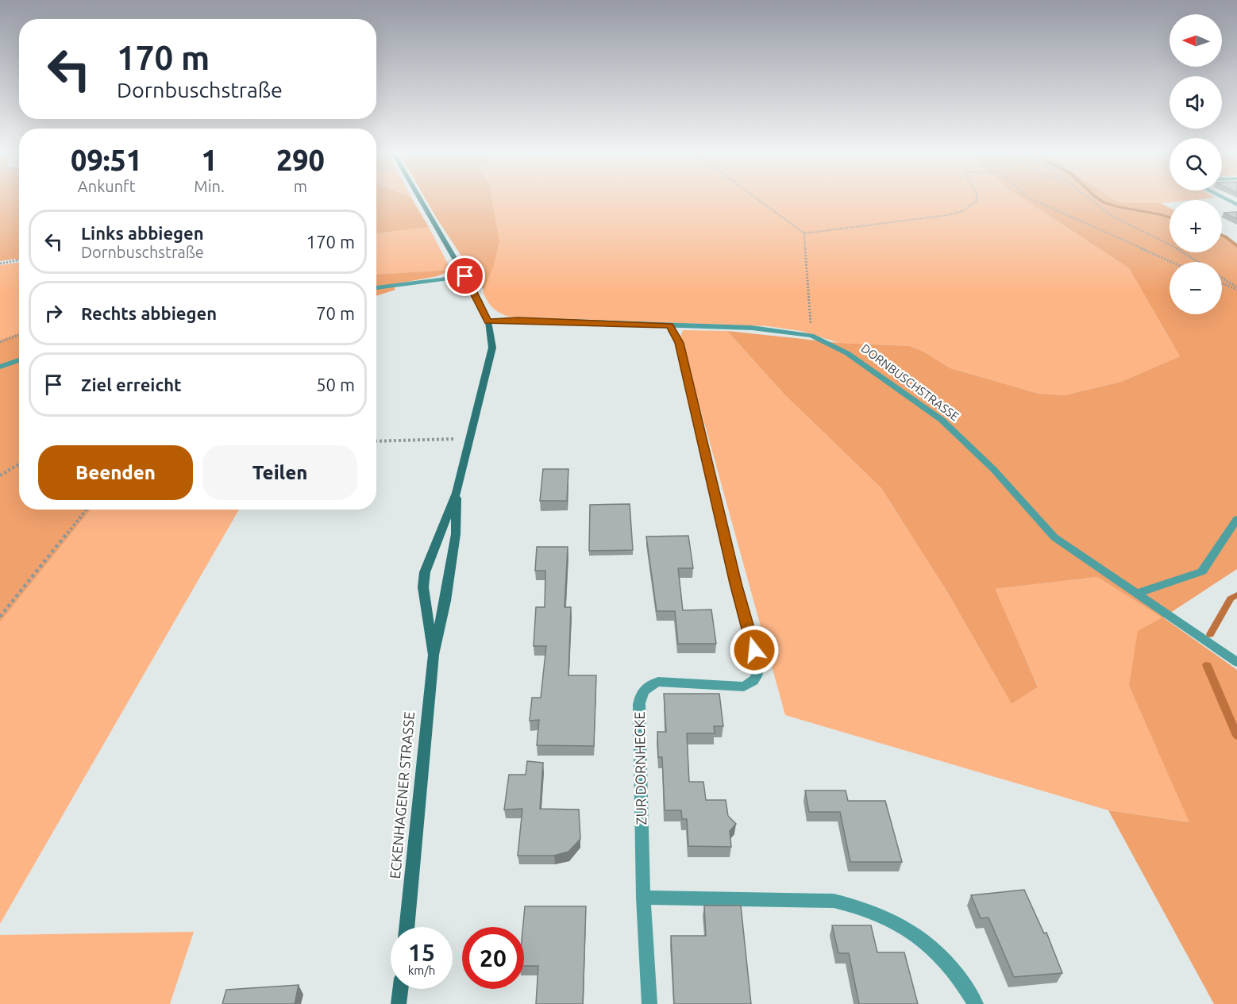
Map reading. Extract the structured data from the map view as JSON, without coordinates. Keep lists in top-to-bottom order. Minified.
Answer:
{"streets":{"main road":["ECKENHAGENER STRASSE"],"street":["DORNBUSCHSTRASSE","ZUR DORNHECKE"]},"crossings":[["DORNBUSCHSTRASSE","ZUR DORNHECKE"]],"north":"left","page":{"map_buttons":["+","−"],"turn":["170 m","Dornbuschstraße"],"eta":["09:51","Ankunft","1","Min.","290","m"],"list":[{"name":"Links abbiegen","note":"Dornbuschstraße","value":"170 m"},{"name":"Rechts abbiegen","value":"70 m"},{"name":"Ziel erreicht","value":"50 m"}],"buttons":["Beenden","Teilen"],"speed":"15 km/h","limit":"20"}}
